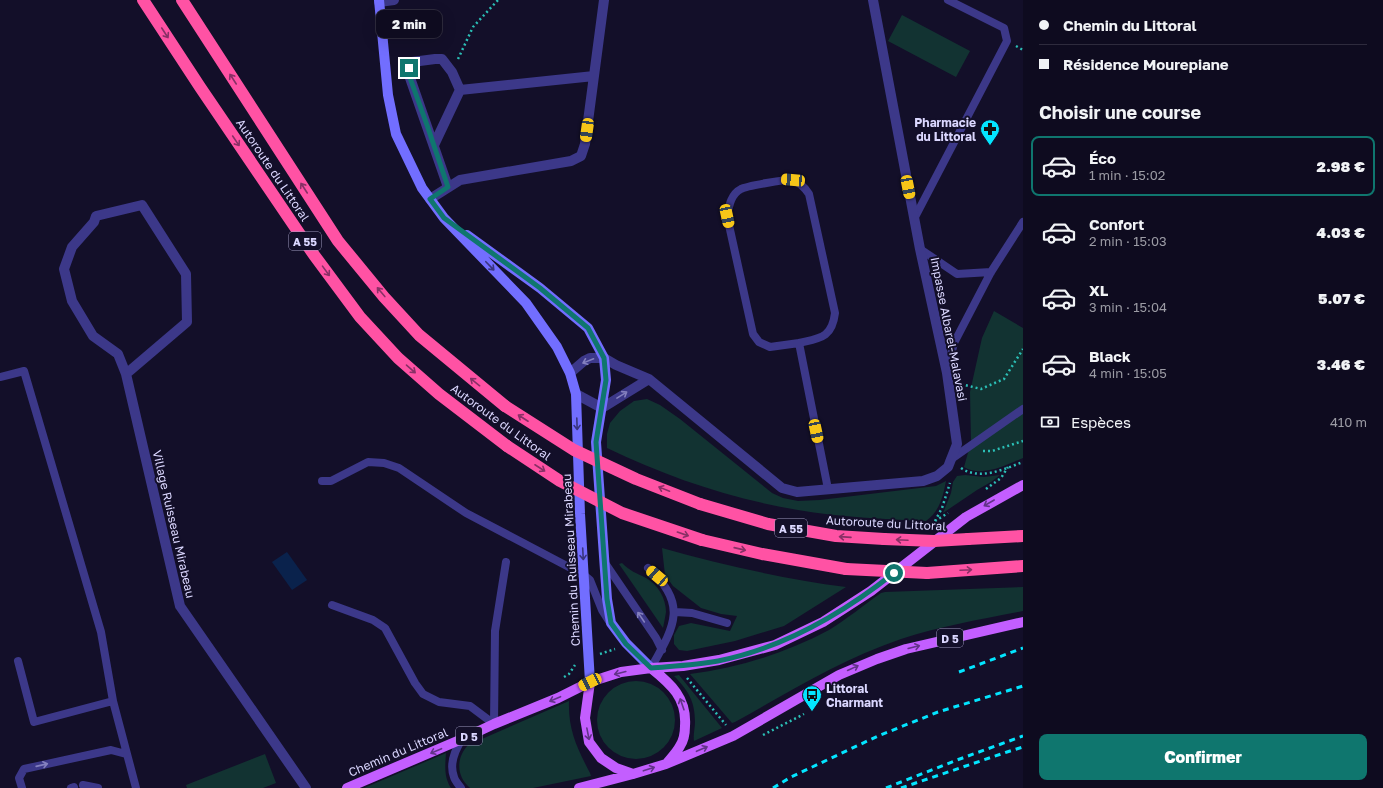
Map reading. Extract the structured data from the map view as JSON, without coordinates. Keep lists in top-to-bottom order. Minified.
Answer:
{"streets":{"highway":["Autoroute du Littoral","A 55"],"main road":["D 5","Chemin du Littoral"],"street":["Impasse Albarel-Malavasi","Village Ruisseau Mirabeau","Chemin du Ruisseau Mirabeau"]},"crossings":[["Impasse Albarel-Malavasi","Chemin du Ruisseau Mirabeau"],["Chemin du Ruisseau Mirabeau","D 5"],["Chemin du Ruisseau Mirabeau","Chemin du Littoral"],["D 5","Chemin du Littoral"]],"one_way":["Chemin du Littoral"],"places":{"pharmacy":["Pharmacie du Littoral"],"bus stop":["Littoral Charmant"]},"page":{"banner":["Chemin du Littoral","Résidence Mourepiane"],"bubble":"2 min","heading":"Choisir une course","list":[{"name":"Éco","note":"1 min · 15:02","value":"2.98 €"},{"name":"Confort","note":"2 min · 15:03","value":"4.03 €"},{"name":"XL","note":"3 min · 15:04","value":"5.07 €"},{"name":"Black","note":"4 min · 15:05","value":"3.46 €"}],"pay":["Espèces","410 m"],"buttons":"Confirmer"}}
